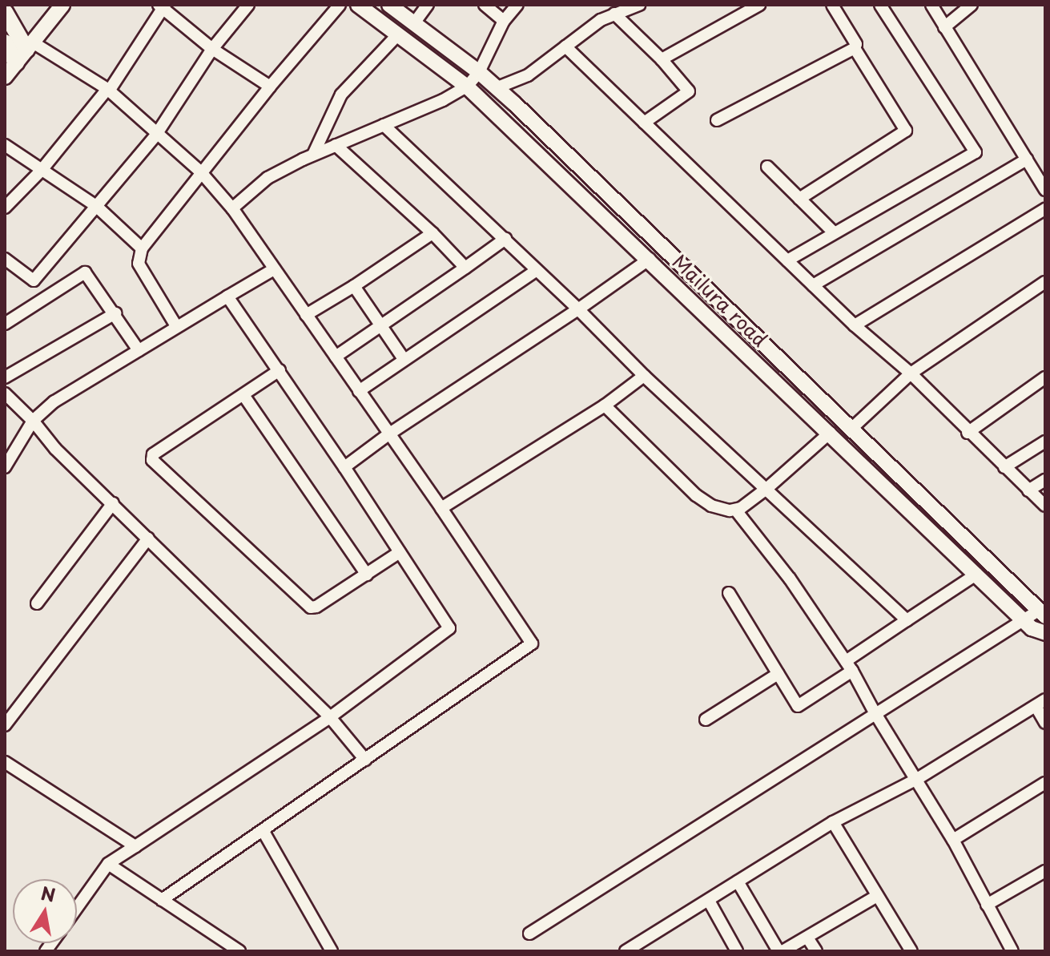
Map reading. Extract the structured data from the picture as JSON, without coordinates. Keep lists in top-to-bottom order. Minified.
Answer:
{"streets":{"street":["Mailura road"]},"north":"top"}
